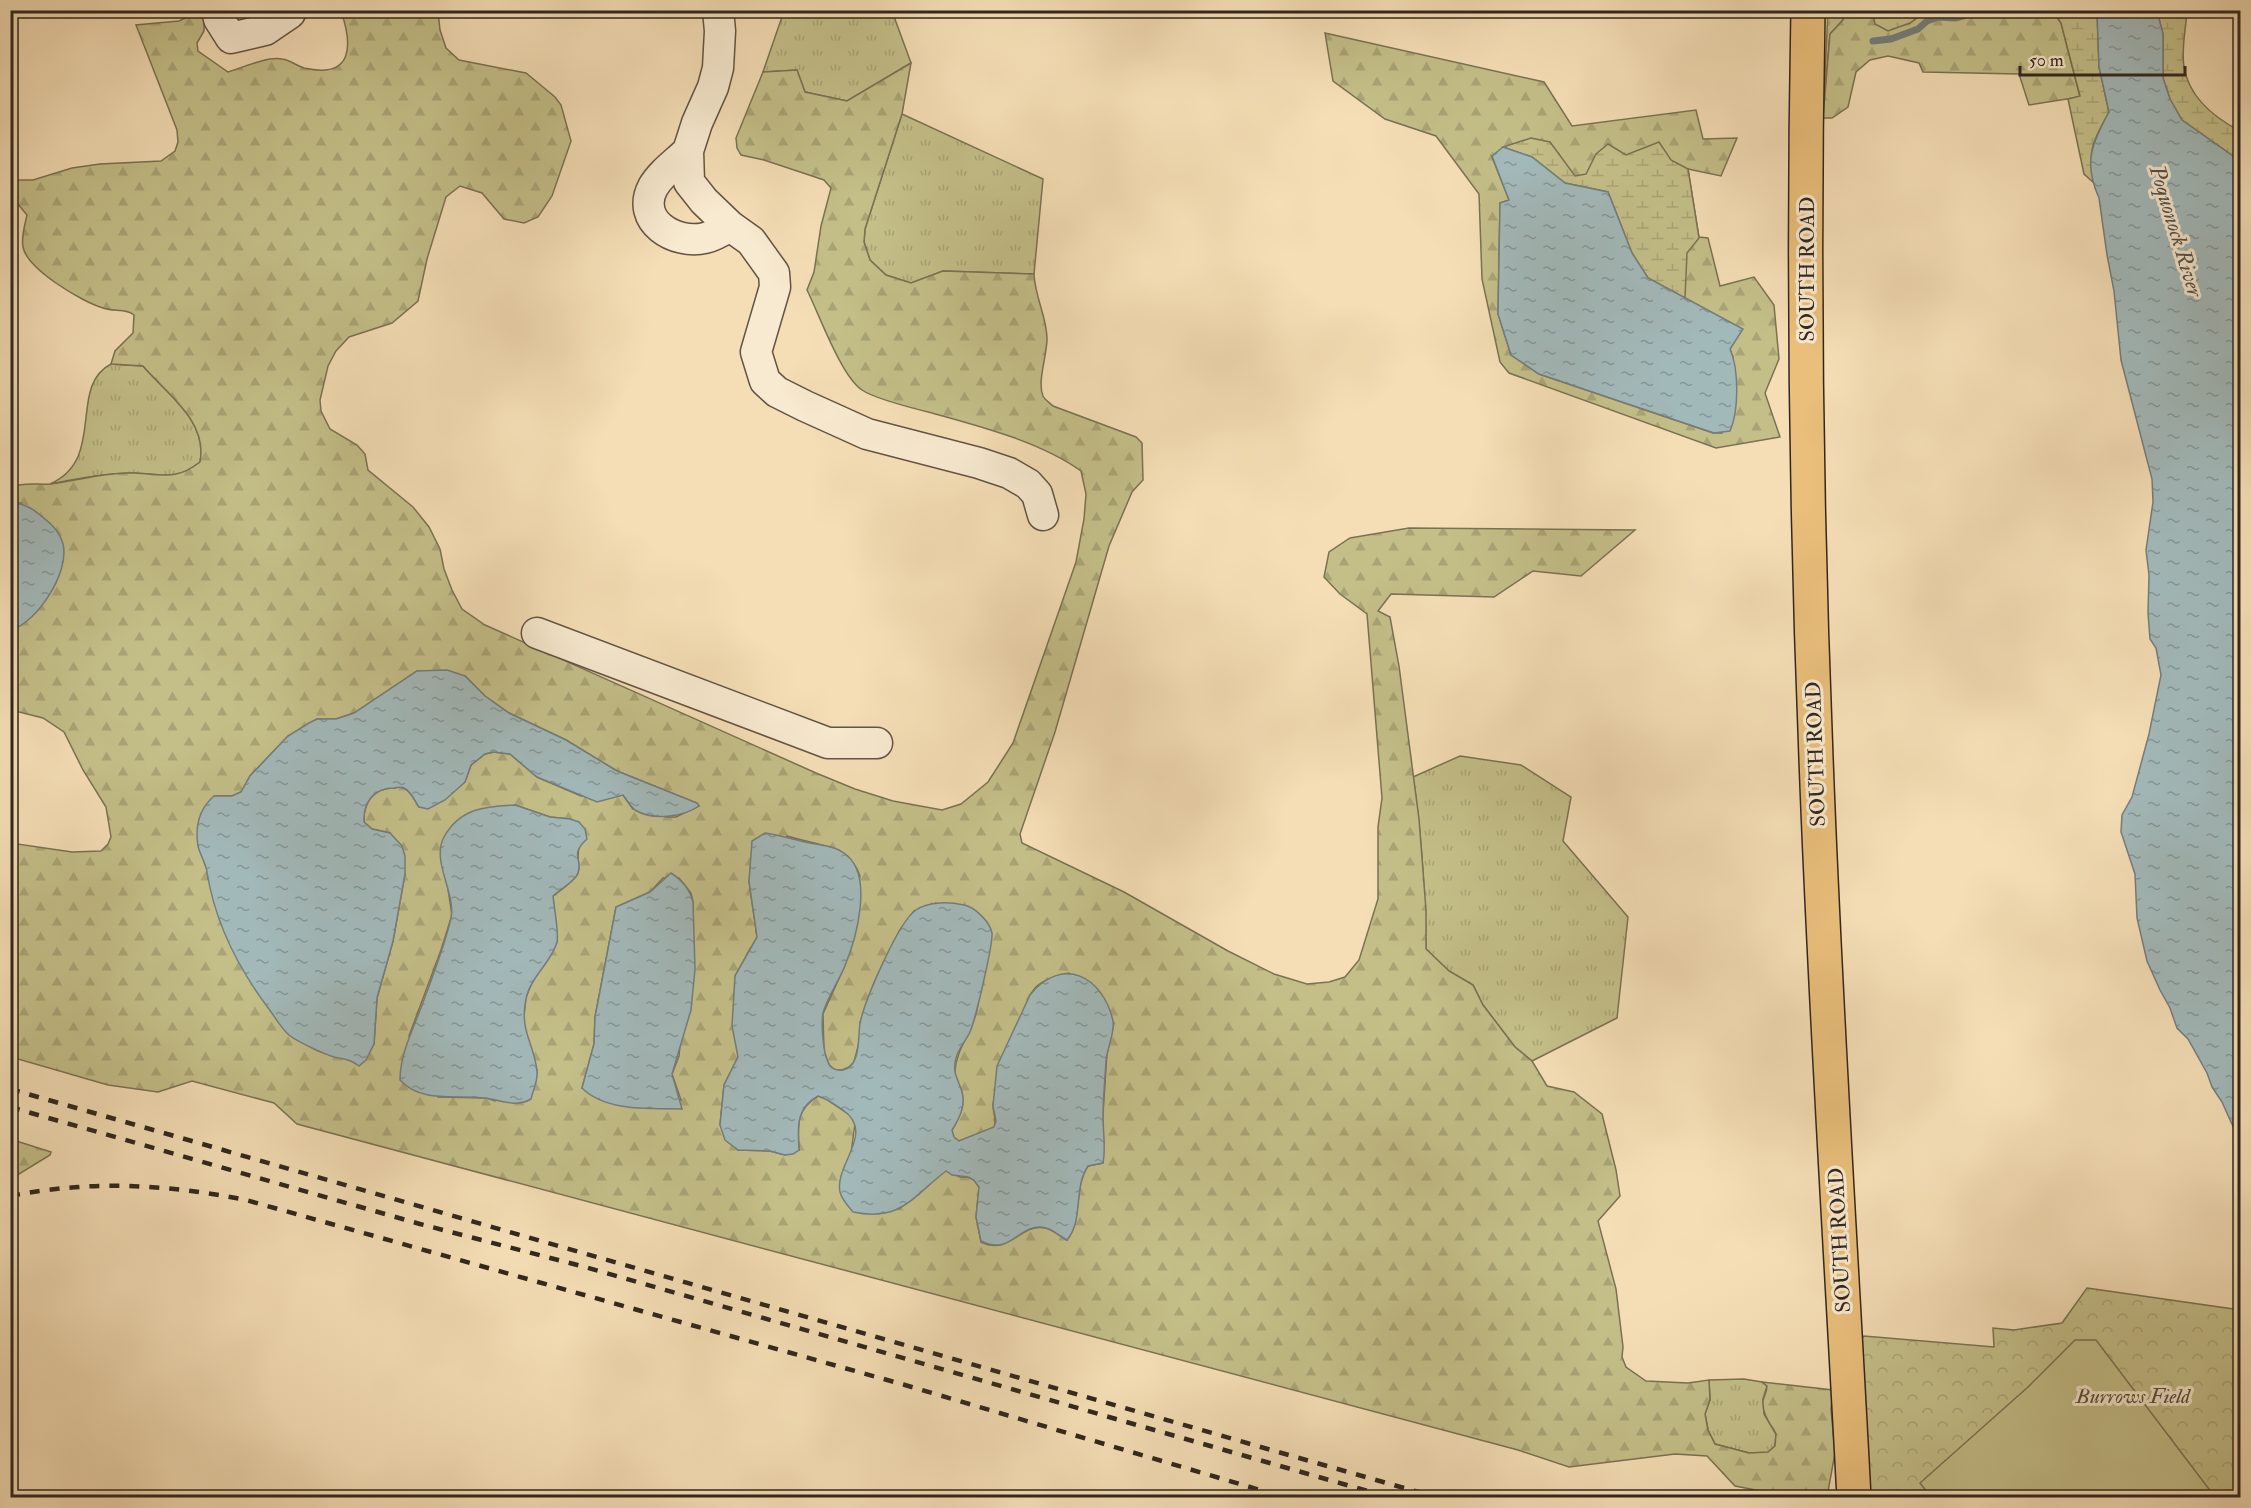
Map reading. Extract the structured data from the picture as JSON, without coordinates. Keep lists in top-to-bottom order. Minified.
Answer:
{"streets":{"main road":["SOUTH ROAD"]},"water":["Poquonock River"],"parks":["Burrows Field"],"scale_bar":"50 m"}
